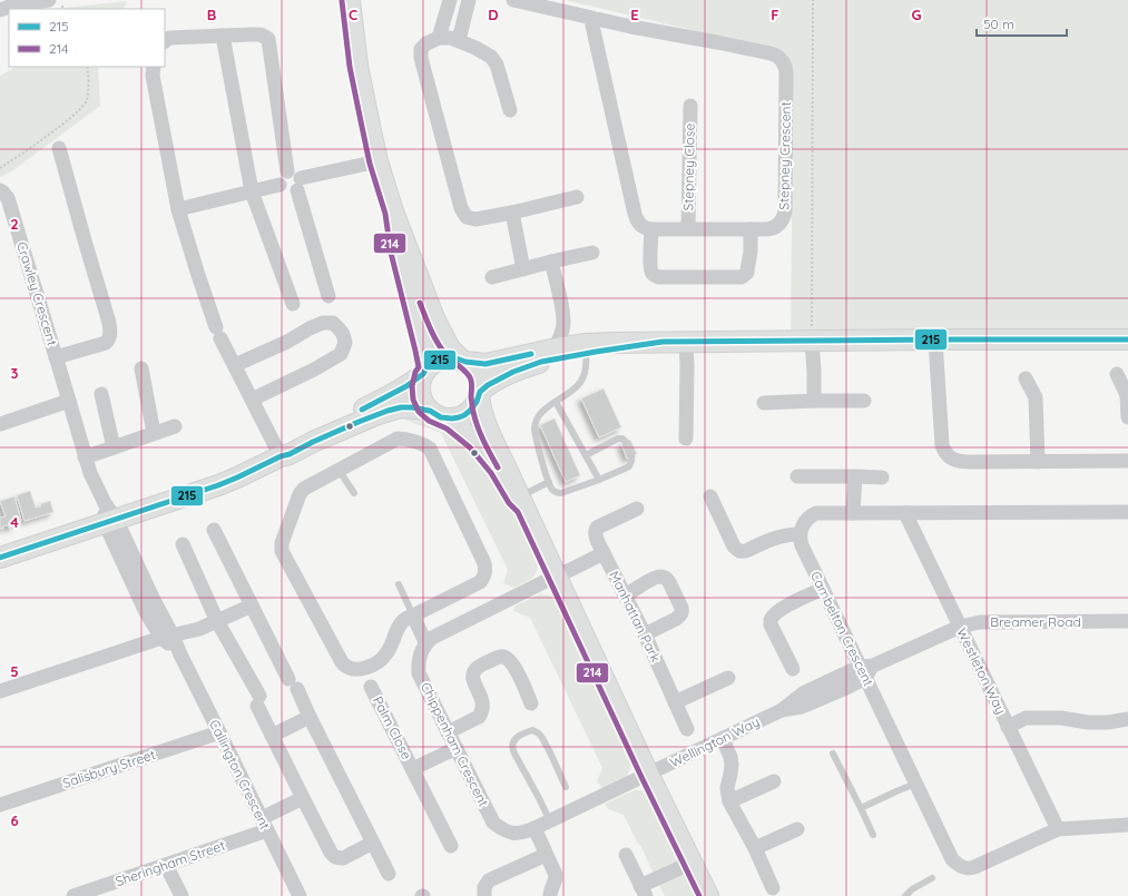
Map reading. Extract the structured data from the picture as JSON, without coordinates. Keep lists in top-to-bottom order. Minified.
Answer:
{"streets":{"street":["Stepney Crescent","Stepney Close","Crawley Crescent","Manhattan Park","Breamer Road","Cambelton Crescent","Westleton Way","Palm Close","Wellington Way","Chippenham Crescent","Salisbury Street","Callington Crescent","Sheringham Street"]},"crossings":[["Stepney Crescent","Stepney Close"],["Crawley Crescent","Callington Crescent"],["Breamer Road","Cambelton Crescent"],["Breamer Road","Westleton Way"],["Breamer Road","Wellington Way"],["Cambelton Crescent","Westleton Way"],["Cambelton Crescent","Wellington Way"],["Palm Close","Chippenham Crescent"],["Wellington Way","Chippenham Crescent"],["Salisbury Street","Callington Crescent"],["Callington Crescent","Sheringham Street"]],"lines":["transit line 214","transit line 215"],"legend":["215","214"],"scale_bar":"50 m","grid":{"columns":["B","C","D","E","F","G"],"rows":["2","3","4","5","6"]}}
